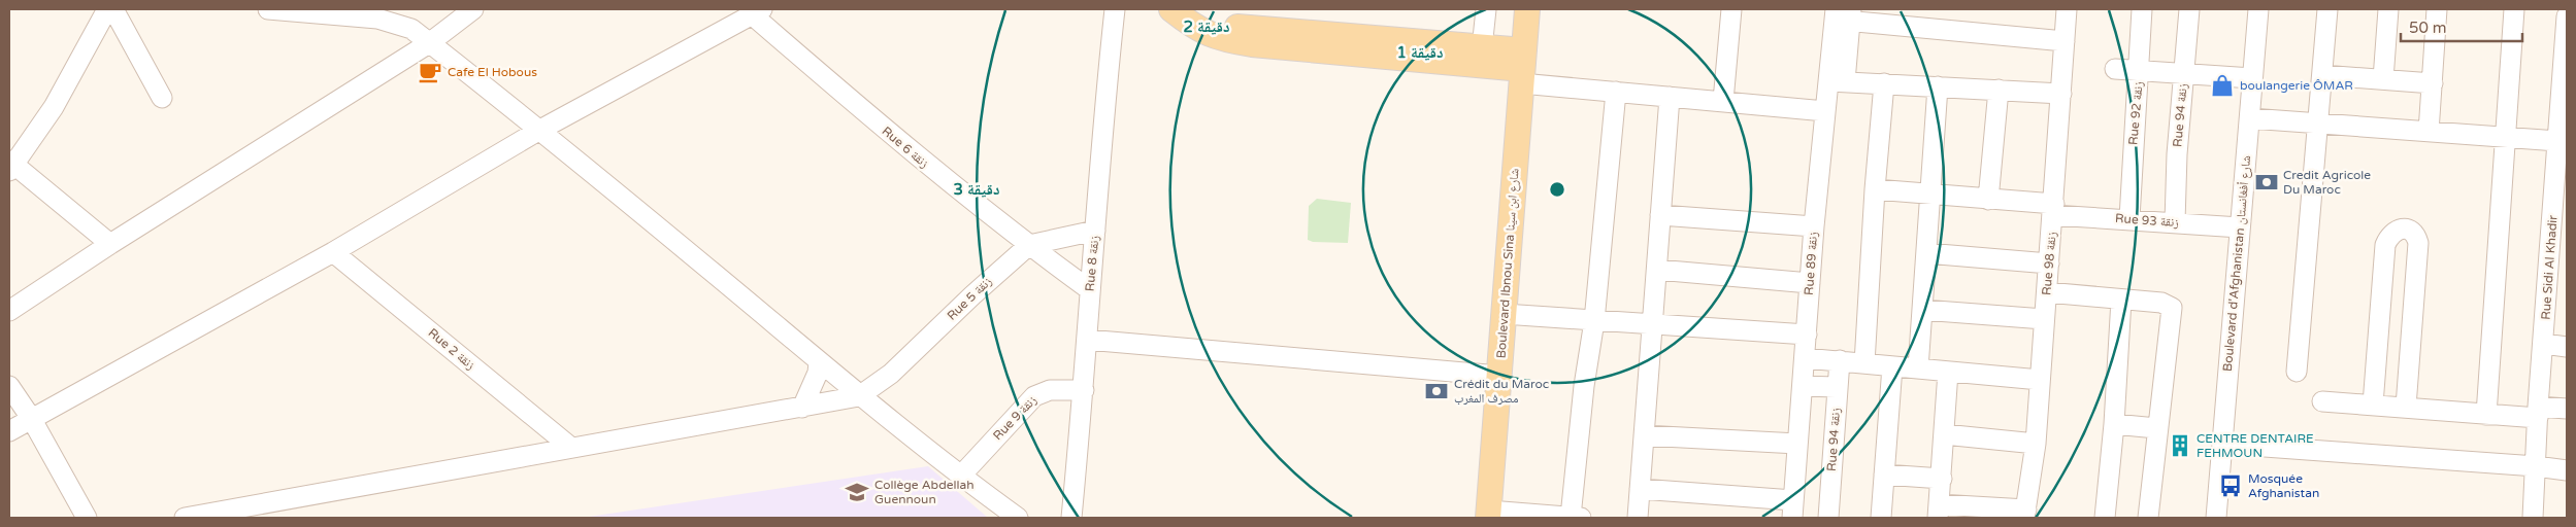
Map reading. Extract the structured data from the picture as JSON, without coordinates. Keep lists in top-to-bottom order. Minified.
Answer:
{"streets":{"main road":["Boulevard Ibnou Sina شارع ابن سينا"],"street":["Rue 92 زنقة","Rue 94 زنقة","Rue 6 زنقة","Rue 93 زنقة","Rue 8 زنقة","Rue 89 زنقة","Rue 98 زنقة","Boulevard d'Afghanistan شارع أفغانستان","Rue Sidi Al Khadir","Rue 5 زنقة","Rue 2 زنقة","Rue 9 زنقة"]},"crossings":[["Rue 92 زنقة","Rue 93 زنقة"],["Rue 94 زنقة","Rue 93 زنقة"],["Rue 6 زنقة","Rue 8 زنقة"],["Rue 6 زنقة","Rue 5 زنقة"],["Rue 93 زنقة","Rue 98 زنقة"],["Rue 93 زنقة","Boulevard d'Afghanistan شارع أفغانستان"],["Rue 8 زنقة","Rue 5 زنقة"],["Rue 8 زنقة","Rue 9 زنقة"]],"places":{"cafe":["Cafe El Hobous"],"shop":["boulangerie ÔMAR"],"bank":["Credit Agricole Du Maroc","Crédit du Maroc مصرف المغرب"],"building":["CENTRE DENTAIRE FEHMOUN"],"bus stop":["Mosquée Afghanistan"],"school or university":["Collège Abdellah Guennoun"]},"scale_bar":"50 m","rings":["2 دقيقة","1 دقيقة","3 دقيقة"]}
